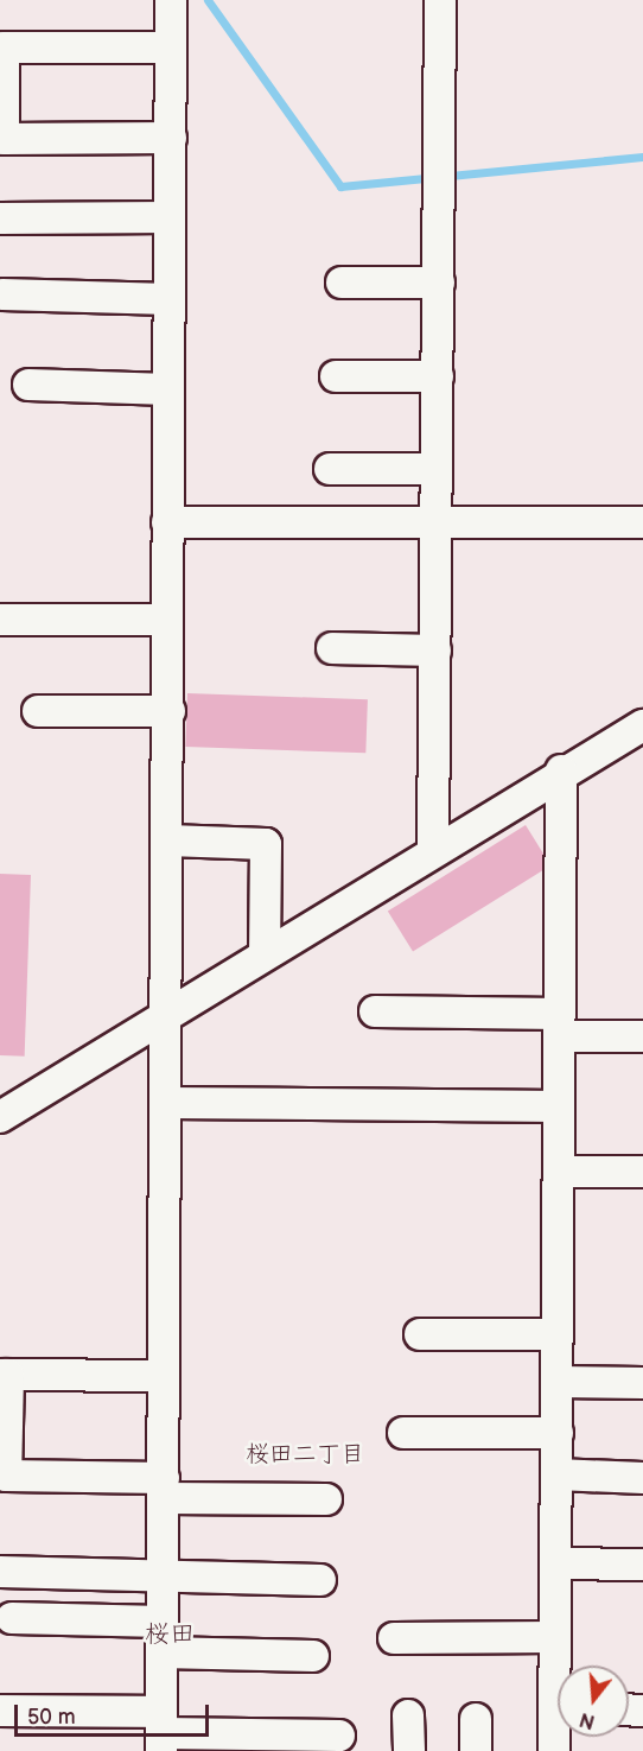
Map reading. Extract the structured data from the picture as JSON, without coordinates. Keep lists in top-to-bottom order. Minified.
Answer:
{"districts":["桜田二丁目","桜田"],"scale_bar":"50 m","north":"bottom"}
